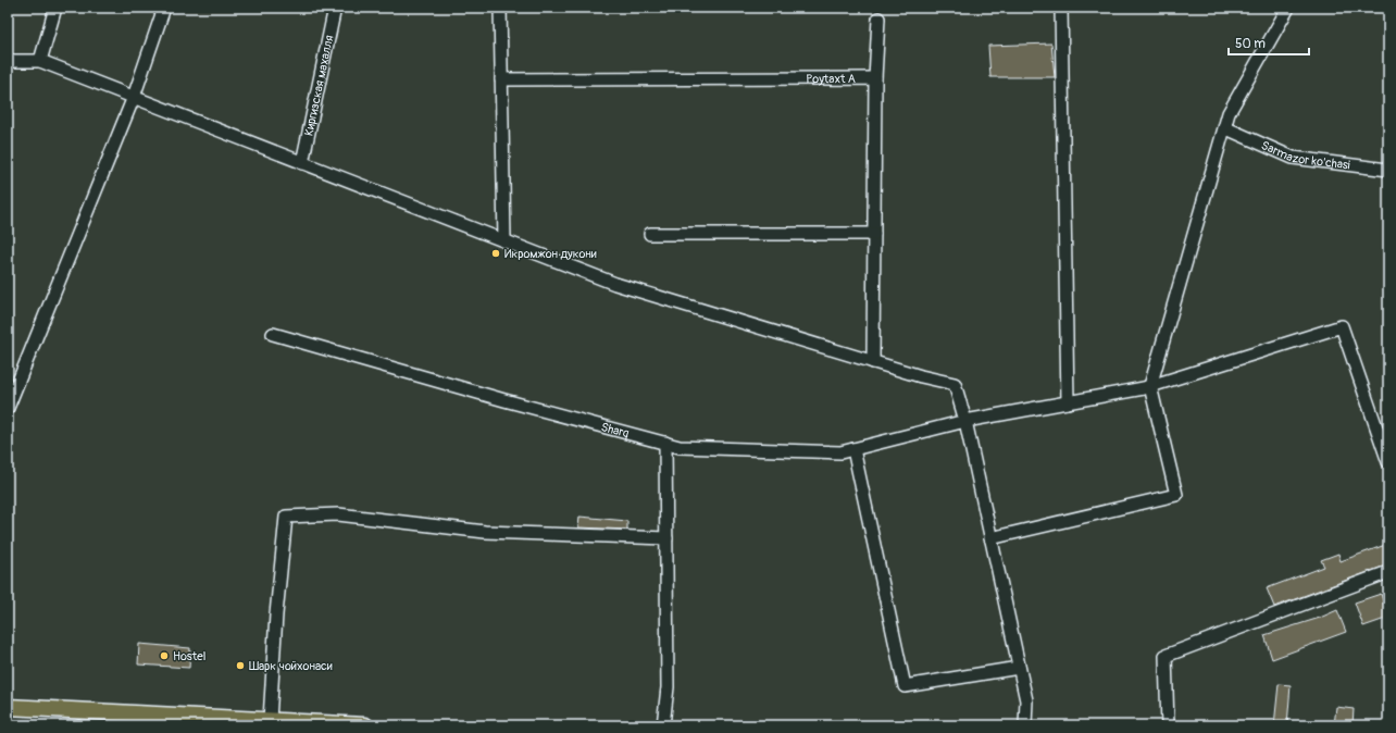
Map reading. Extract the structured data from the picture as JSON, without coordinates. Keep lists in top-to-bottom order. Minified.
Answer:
{"streets":{"street":["Poytaxt A","Киргизская махалля","Sarmazor ko'chasi","Sharq"]},"places":["Икромжон дукони","Hostel","Шарк чойхонаси"],"scale_bar":"50 m"}
